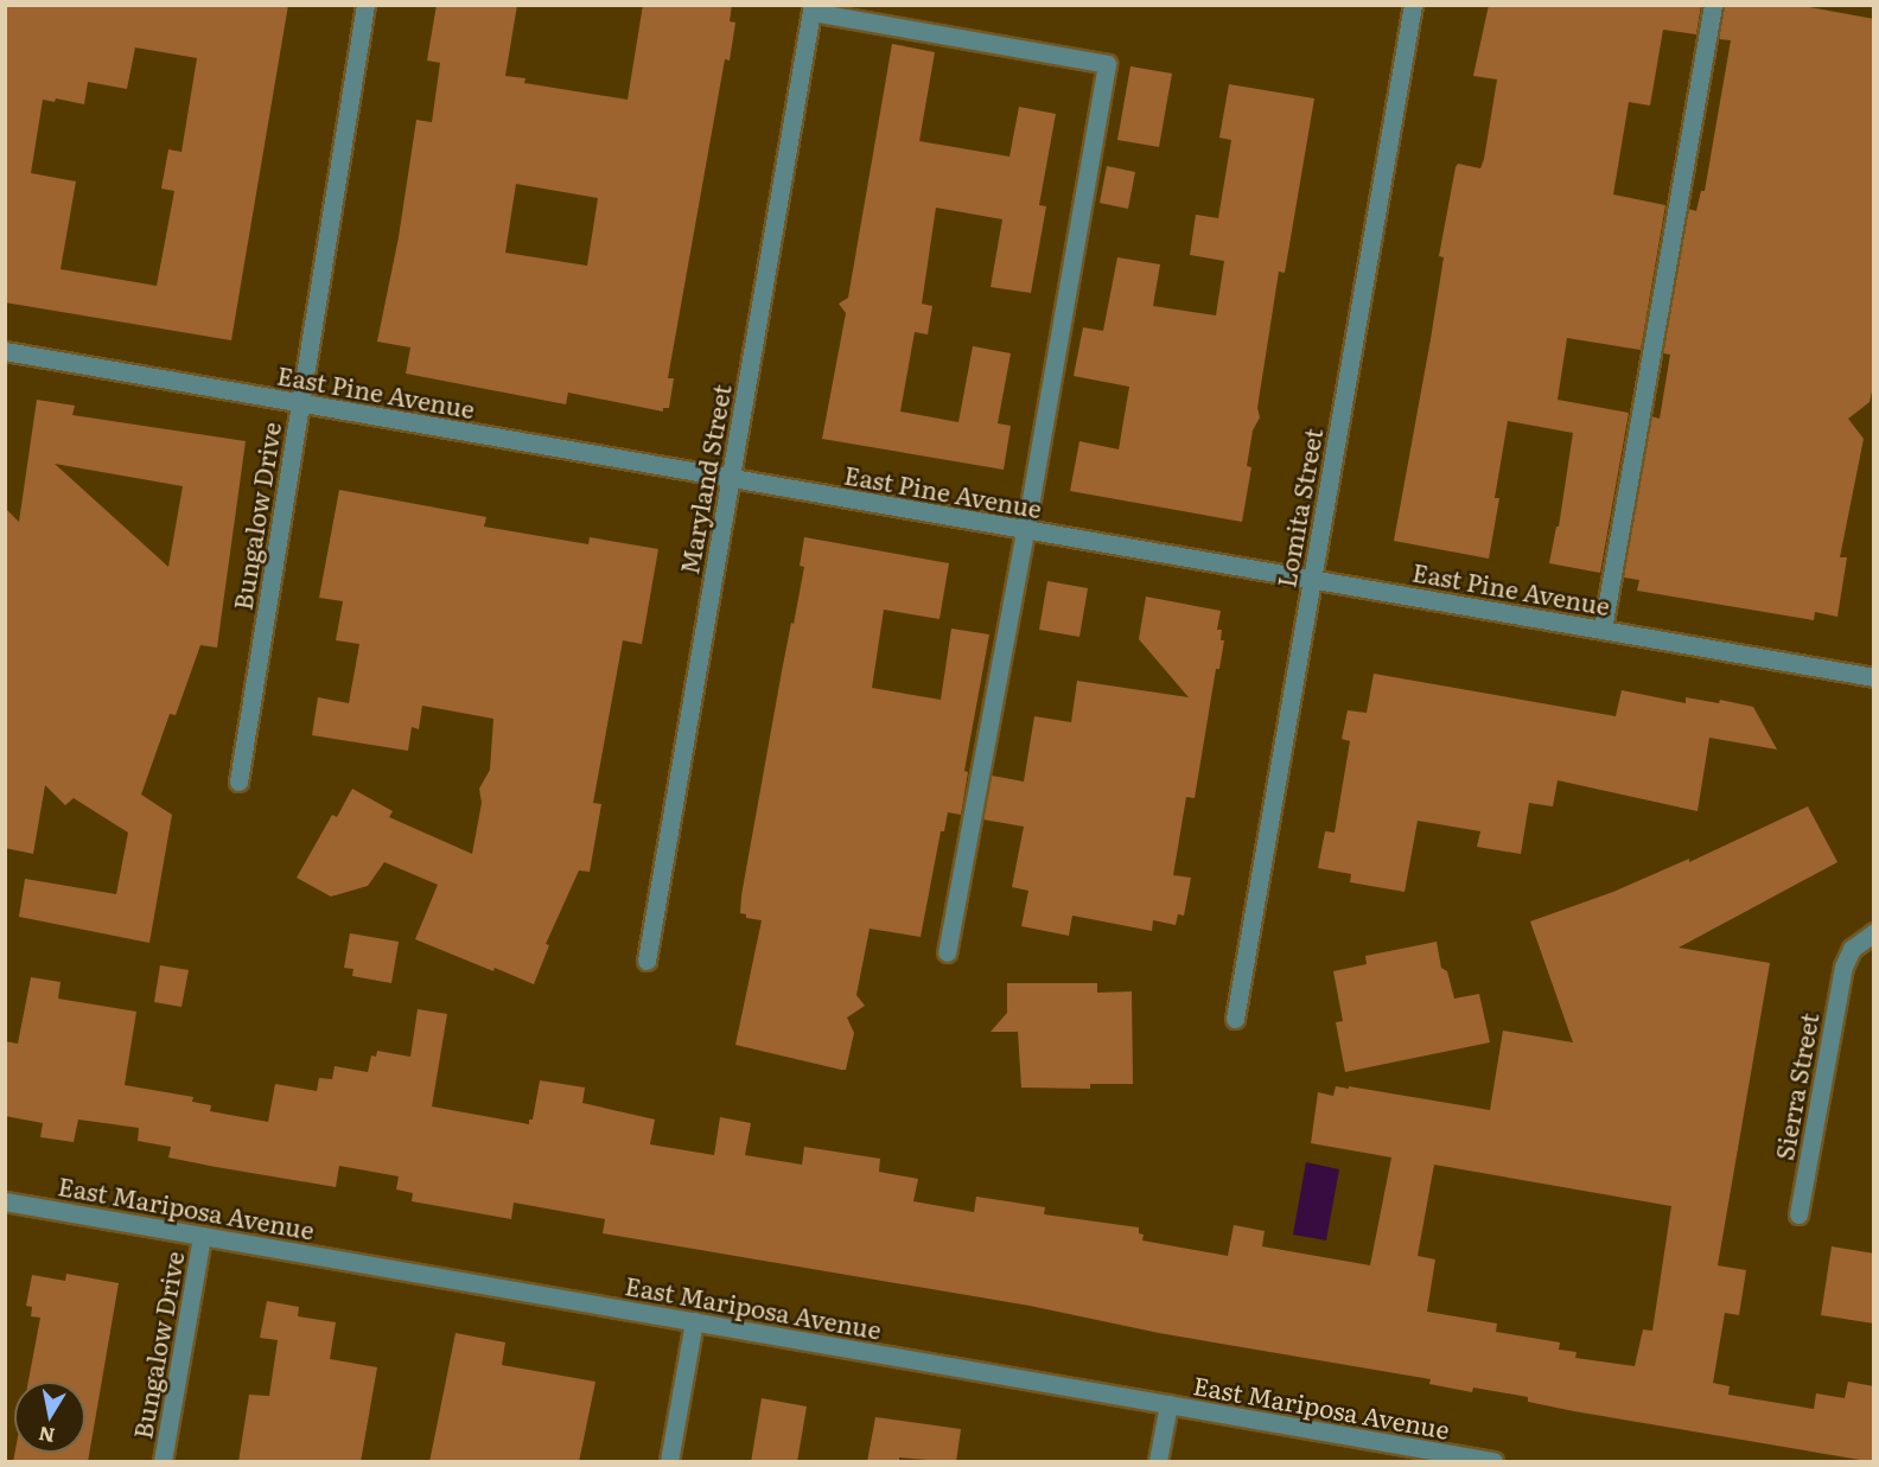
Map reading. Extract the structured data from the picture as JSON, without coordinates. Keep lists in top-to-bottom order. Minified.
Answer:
{"streets":{"street":["East Pine Avenue","Maryland Street","Lomita Street","Bungalow Drive","Sierra Street","East Mariposa Avenue"]},"crossings":[["East Pine Avenue","Maryland Street"],["East Pine Avenue","Lomita Street"],["East Pine Avenue","Bungalow Drive"],["Bungalow Drive","East Mariposa Avenue"]],"north":"bottom"}
